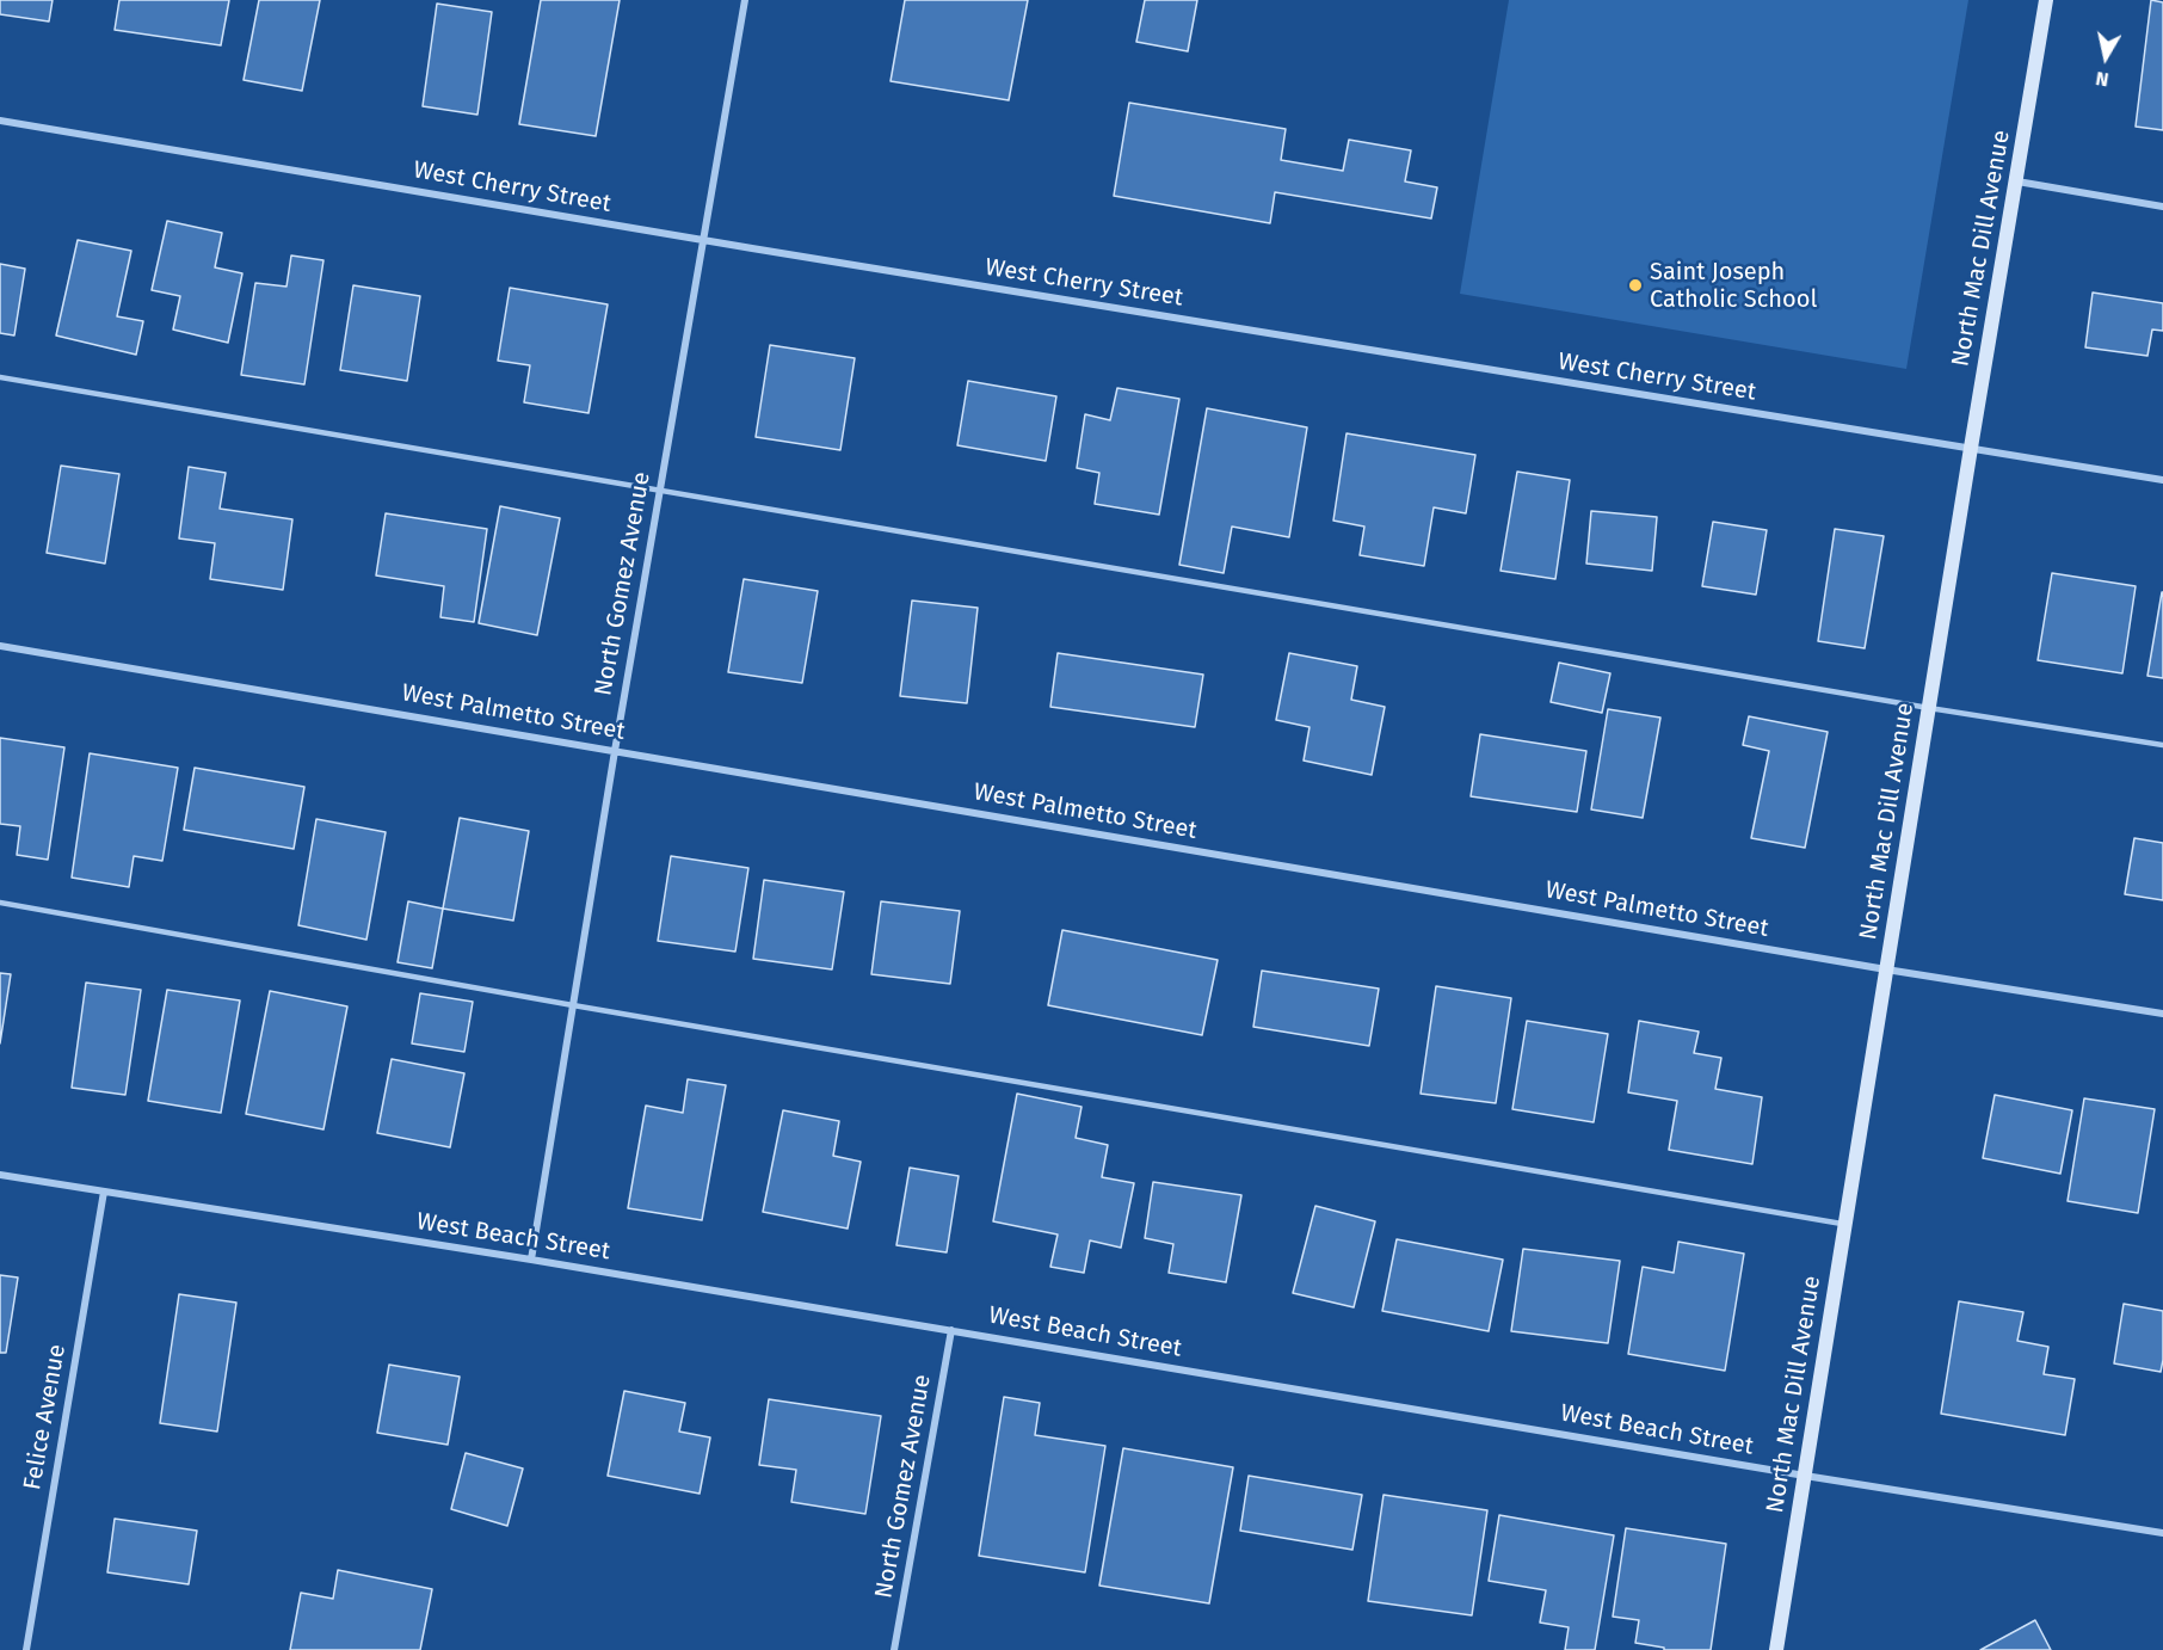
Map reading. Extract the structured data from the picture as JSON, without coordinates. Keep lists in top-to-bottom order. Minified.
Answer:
{"streets":{"street":["West Cherry Street","North Mac Dill Avenue","North Gomez Avenue","West Palmetto Street","West Beach Street","Felice Avenue"]},"crossings":[["West Cherry Street","North Mac Dill Avenue"],["West Cherry Street","North Gomez Avenue"],["North Mac Dill Avenue","West Palmetto Street"],["North Mac Dill Avenue","West Beach Street"],["North Gomez Avenue","West Palmetto Street"],["North Gomez Avenue","West Beach Street"],["West Beach Street","Felice Avenue"]],"places":["Saint Joseph Catholic School"],"north":"bottom"}
